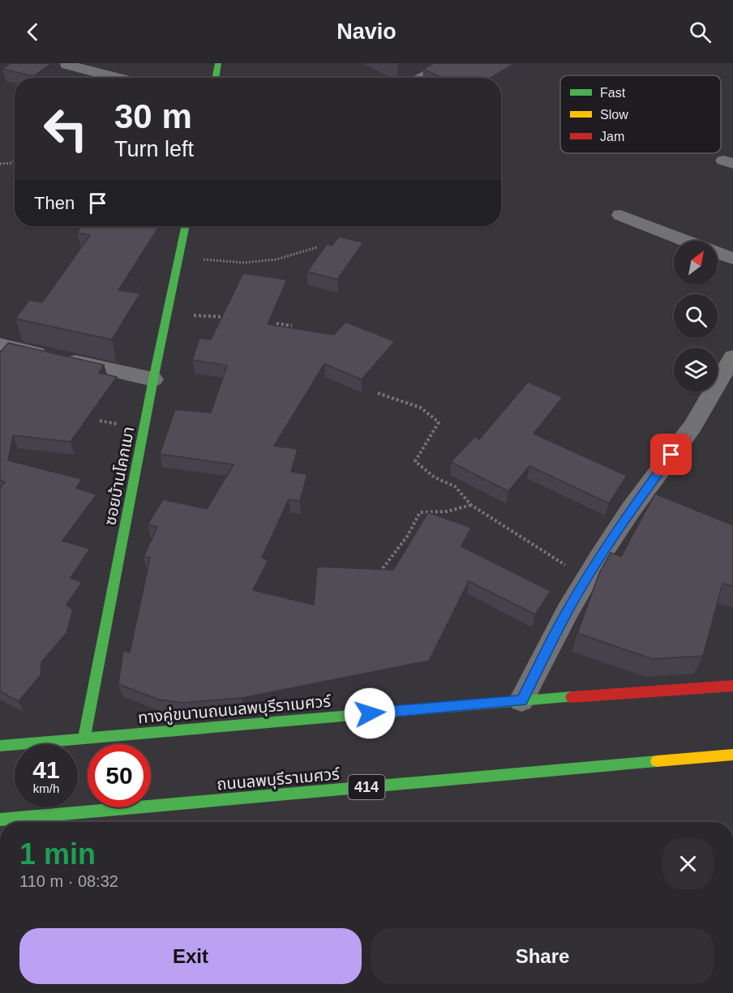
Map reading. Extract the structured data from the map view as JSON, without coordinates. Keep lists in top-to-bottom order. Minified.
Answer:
{"streets":{"main road":["ซอยบ้านโคกเมา","ทางคู่ขนานถนนลพบุรีราเมศวร์","ถนนลพบุรีราเมศวร์","414"]},"crossings":[["ซอยบ้านโคกเมา","ทางคู่ขนานถนนลพบุรีราเมศวร์"]],"legend":["Fast","Slow","Jam"],"north":"top right","page":{"header":"Navio","turn":["30 m","Turn left"],"then":"Then","speed":"41 km/h","limit":"50","heading":["1 min","110 m · 08:32"],"buttons":["Exit","Share"]}}
